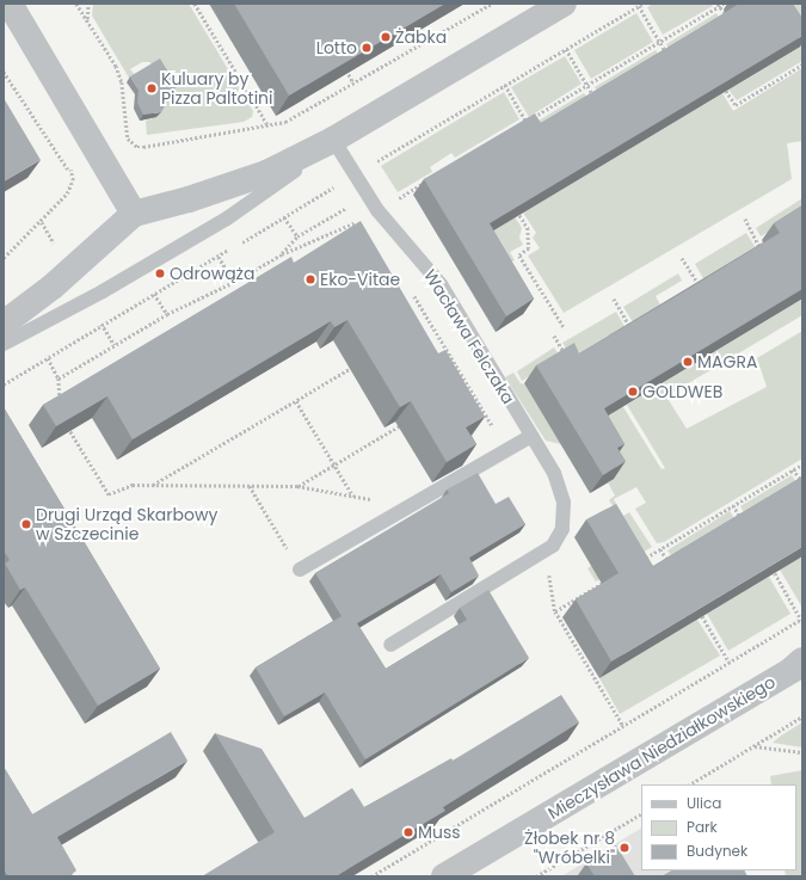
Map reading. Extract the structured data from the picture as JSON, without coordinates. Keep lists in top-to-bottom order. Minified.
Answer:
{"streets":{"street":["Mieczysława Niedziałkowskiego"],"lane":["Wacława Felczaka"]},"places":["Żabka","Lotto","Kuluary by Pizza Paltotini","Odrowąża","Eko-Vitae","MAGRA","GOLDWEB","Drugi Urząd Skarbowy w Szczecinie","Muss","Żłobek nr 8 \"Wróbelki\""],"legend":["Ulica","Park","Budynek"]}
